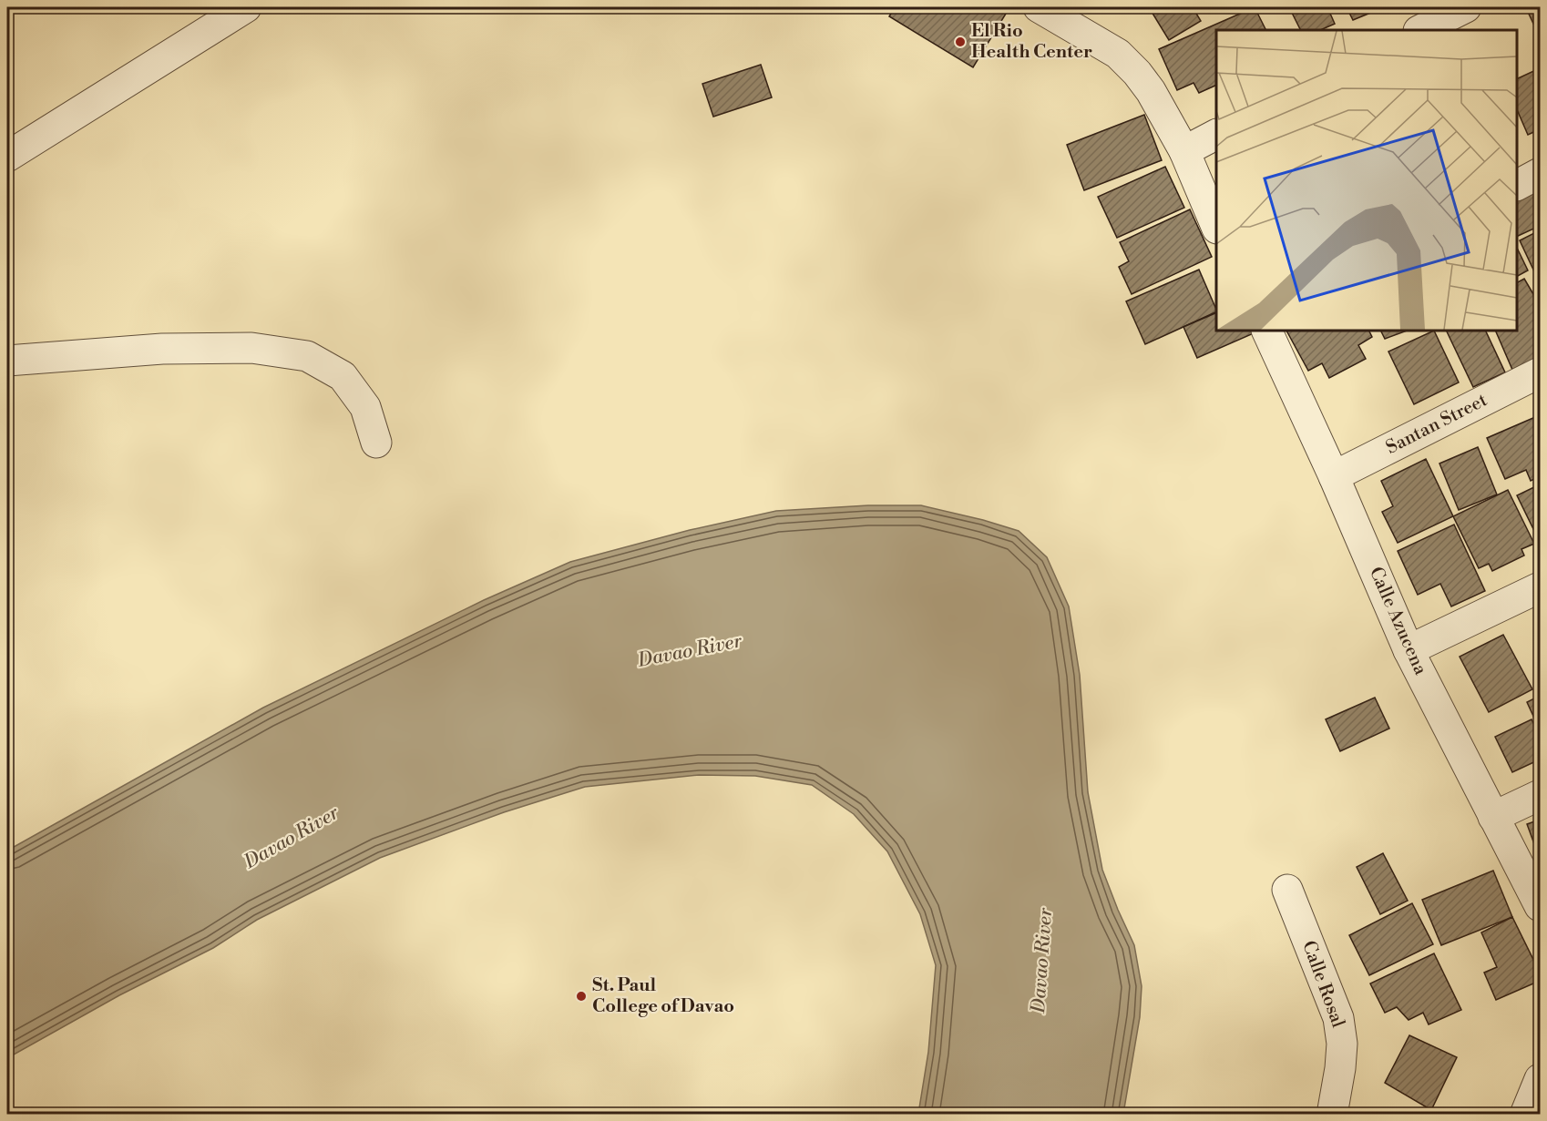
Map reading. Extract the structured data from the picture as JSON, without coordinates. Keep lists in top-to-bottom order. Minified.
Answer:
{"streets":{"street":["Santan Street","Calle Azucena","Calle Rosal"]},"crossings":[["Santan Street","Calle Azucena"]],"water":["Davao River"],"places":["El Rio Health Center","St. Paul College of Davao"]}
